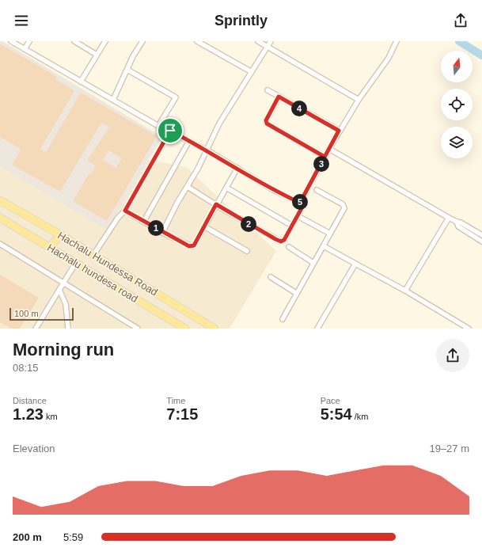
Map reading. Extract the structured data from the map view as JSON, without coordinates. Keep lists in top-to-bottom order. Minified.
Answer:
{"streets":{"main road":["Hachalu Hundessa Road","Hachalu hundesa road"]},"scale_bar":"100 m","north":"top","page":{"header":"Sprintly","pins":["4","3","5","2","1"],"scale":"100 m","heading":["Morning run","08:15"],"stats":[["Distance","1.23 km"],["Time","7:15"],["Pace","5:54 /km"]],"chart":["Elevation","19–27 m"],"list":[{"name":"200 m","note":"5:59"}]}}
